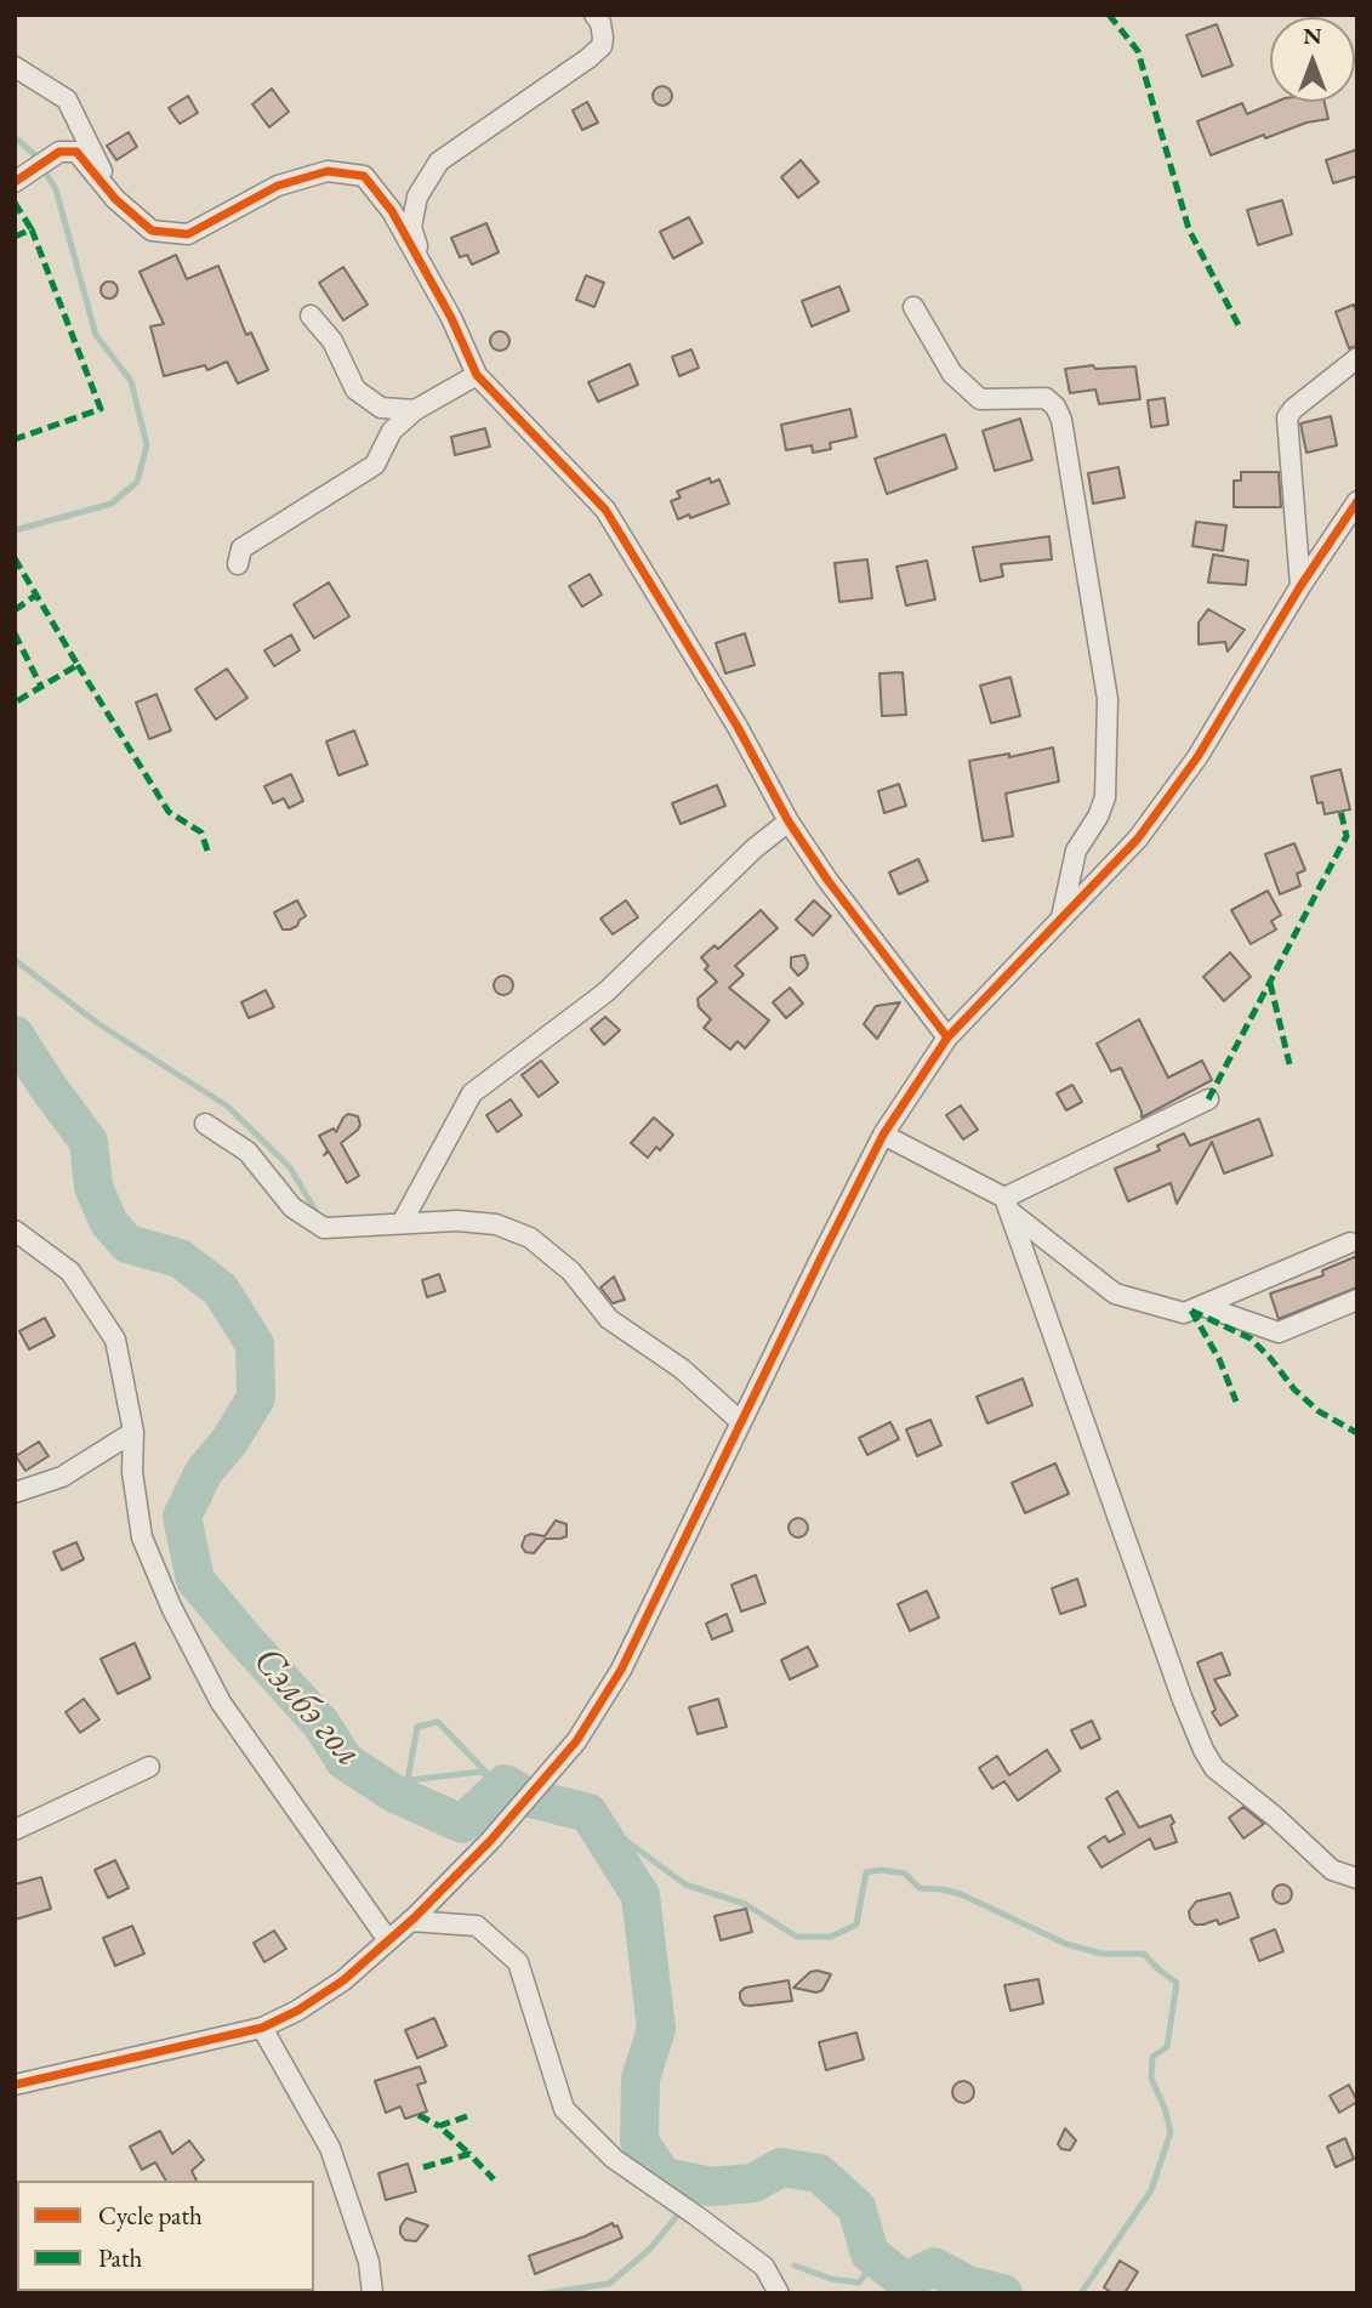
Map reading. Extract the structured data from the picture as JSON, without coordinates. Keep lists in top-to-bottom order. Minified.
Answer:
{"water":["Сэлбэ гол"],"legend":["Cycle path","Path"],"north":"top"}
